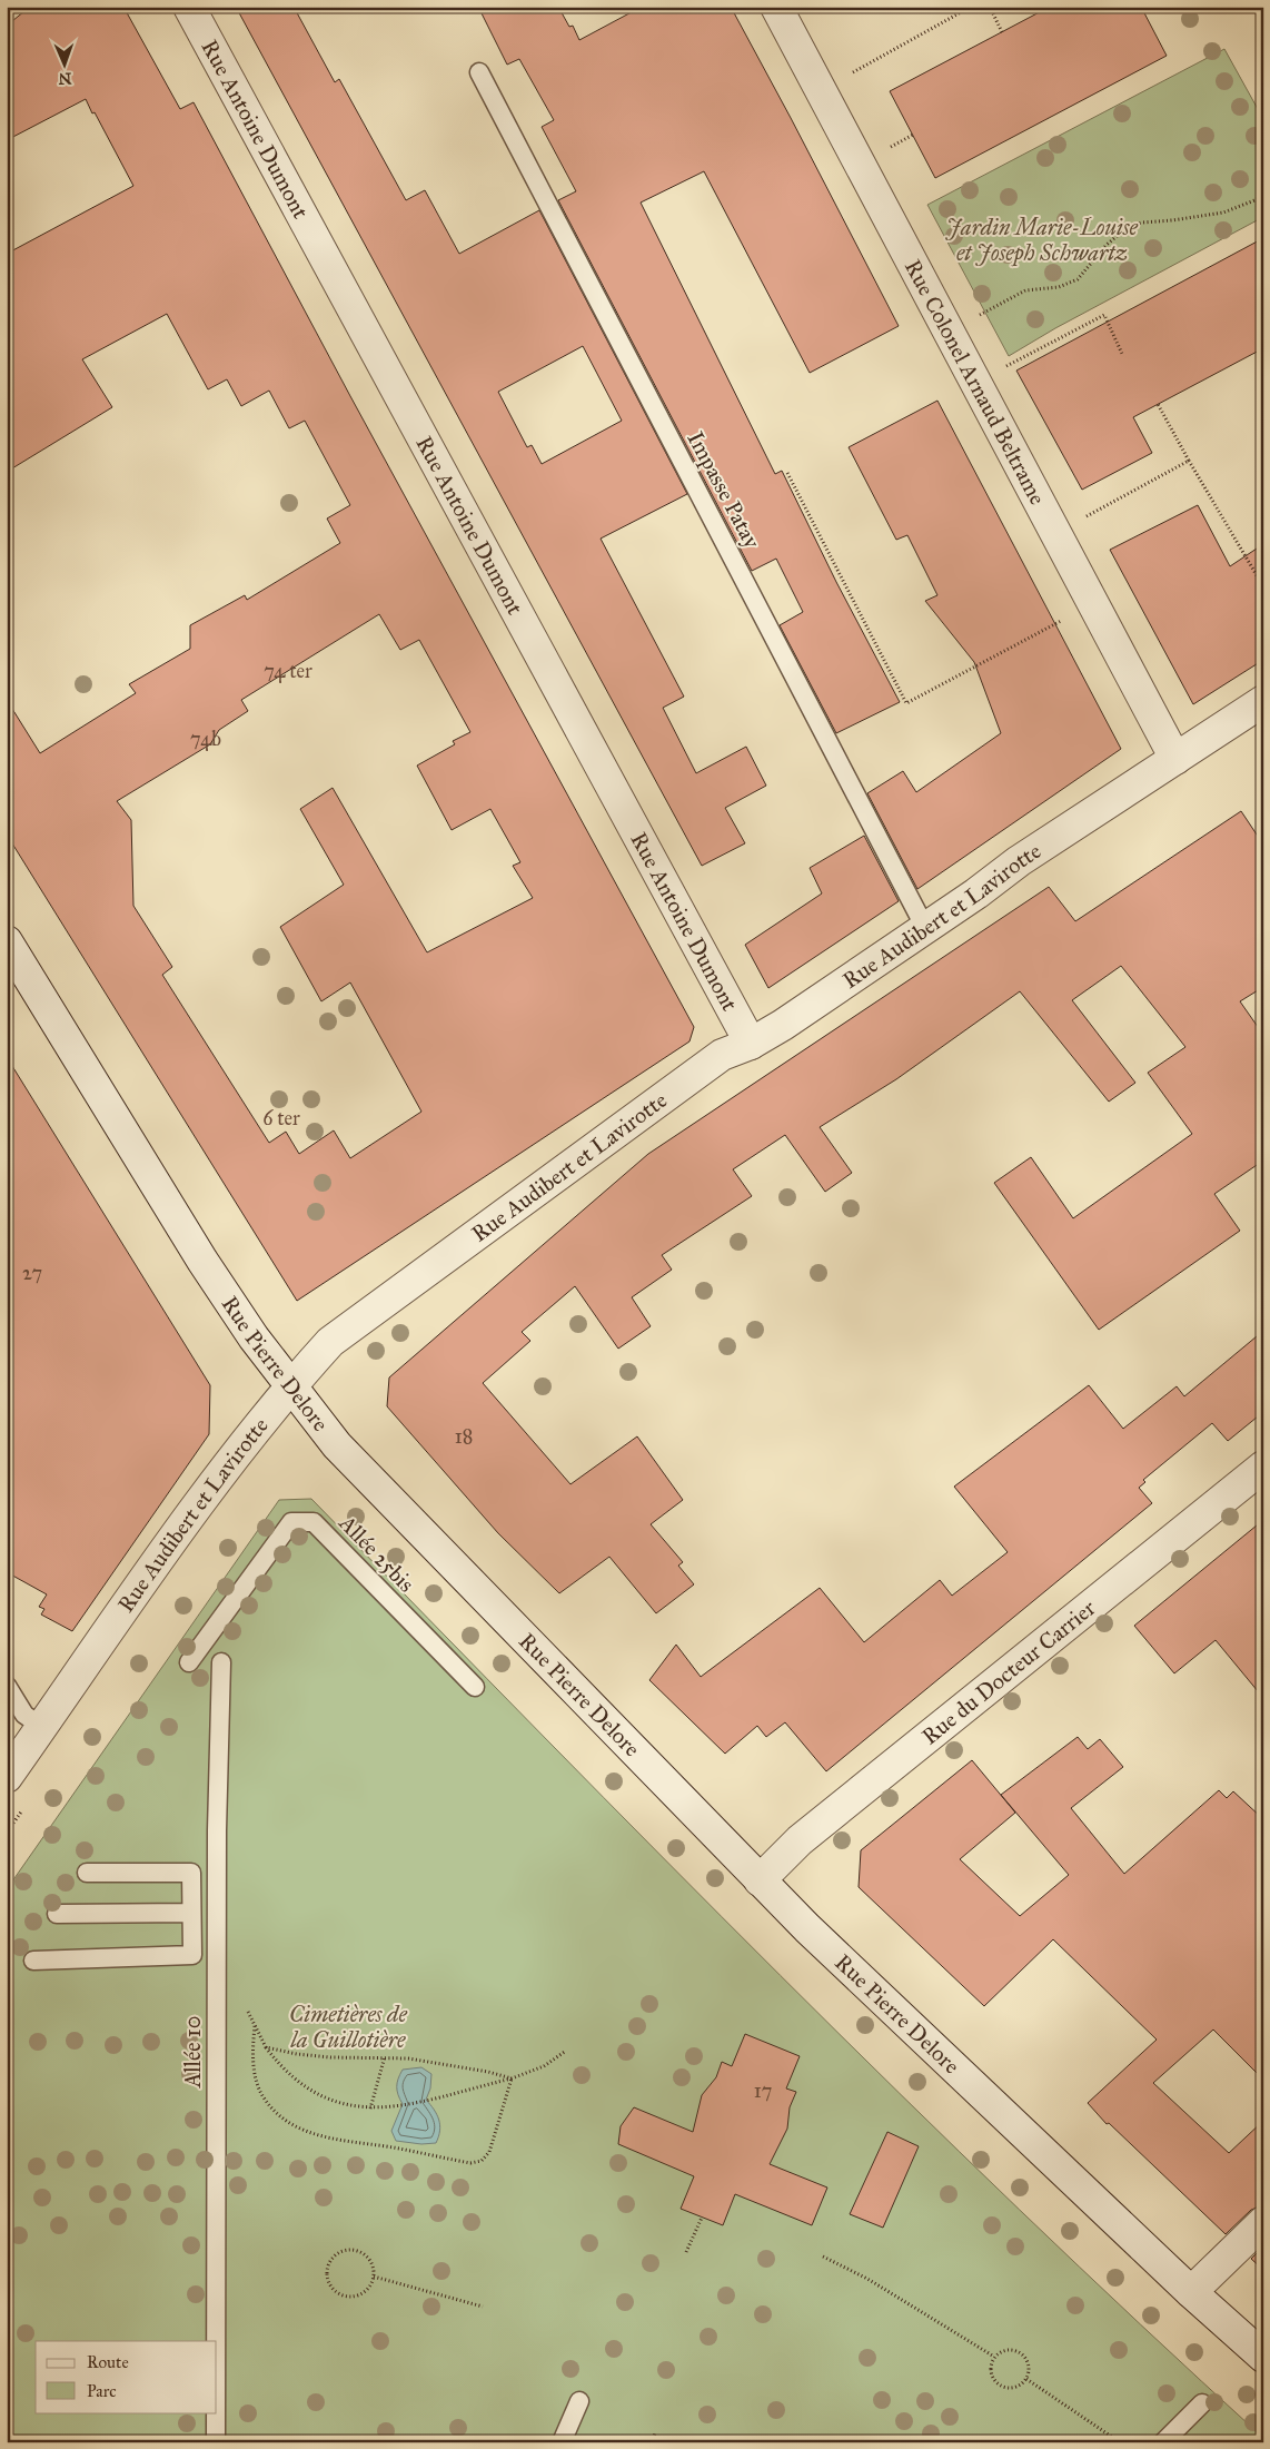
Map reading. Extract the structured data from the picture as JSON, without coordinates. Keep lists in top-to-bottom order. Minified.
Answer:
{"streets":{"street":["Rue Antoine Dumont","Rue Colonel Arnaud Beltrame","Rue Audibert et Lavirotte","Rue Pierre Delore","Rue du Docteur Carrier"],"lane":["Impasse Patay","Allée 25bis","Allée 10"]},"crossings":[["Rue Antoine Dumont","Rue Audibert et Lavirotte"],["Rue Colonel Arnaud Beltrame","Rue Audibert et Lavirotte"],["Impasse Patay","Rue Audibert et Lavirotte"],["Rue Audibert et Lavirotte","Rue Pierre Delore"],["Rue Pierre Delore","Rue du Docteur Carrier"]],"parks":["Jardin Marie-Louise et Joseph Schwartz","Cimetières de la Guillotière"],"house_numbers":["74 ter","74b","6 ter","27","18","17"],"legend":["Route","Parc"],"north":"bottom"}
